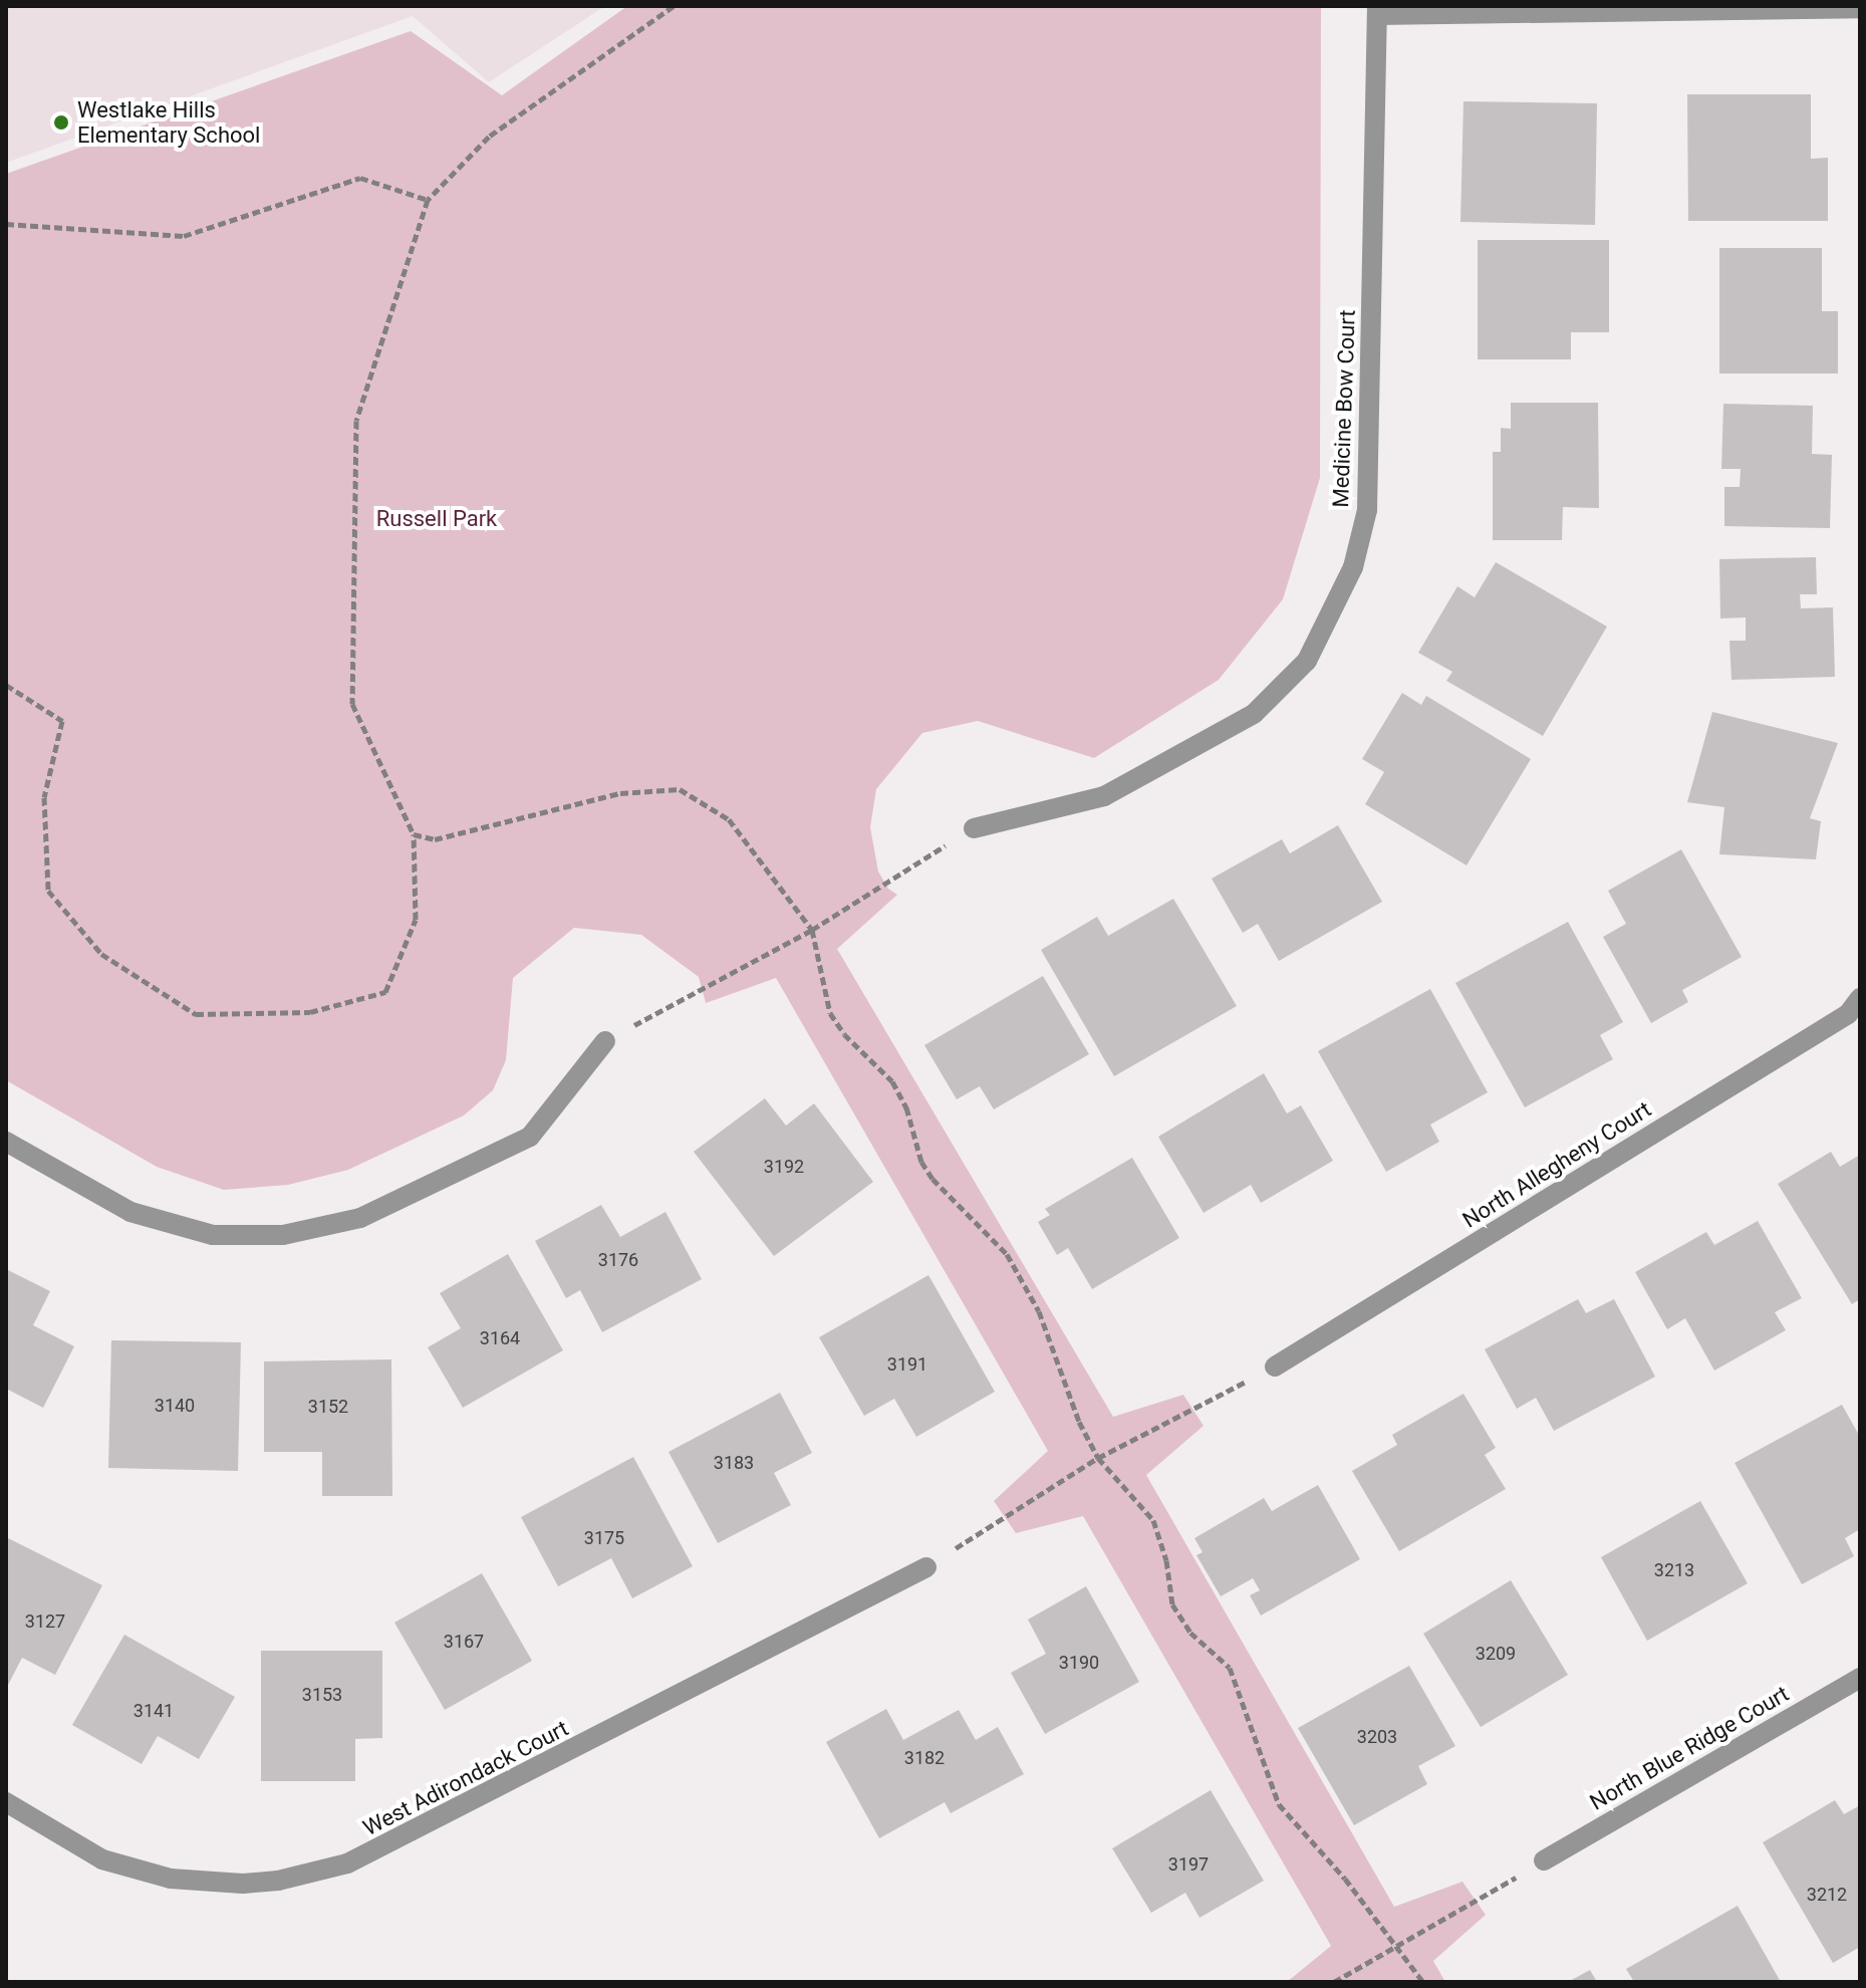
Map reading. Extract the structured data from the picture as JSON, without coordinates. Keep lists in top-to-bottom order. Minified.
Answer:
{"streets":{"street":["Medicine Bow Court","North Allegheny Court","North Blue Ridge Court","West Adirondack Court"]},"parks":["Russell Park"],"places":["Westlake Hills Elementary School"],"house_numbers":["3192","3176","3164","3191","3140","3152","3183","3175","3213","3127","3167","3209","3190","3153","3141","3203","3182","3197","3212"]}
